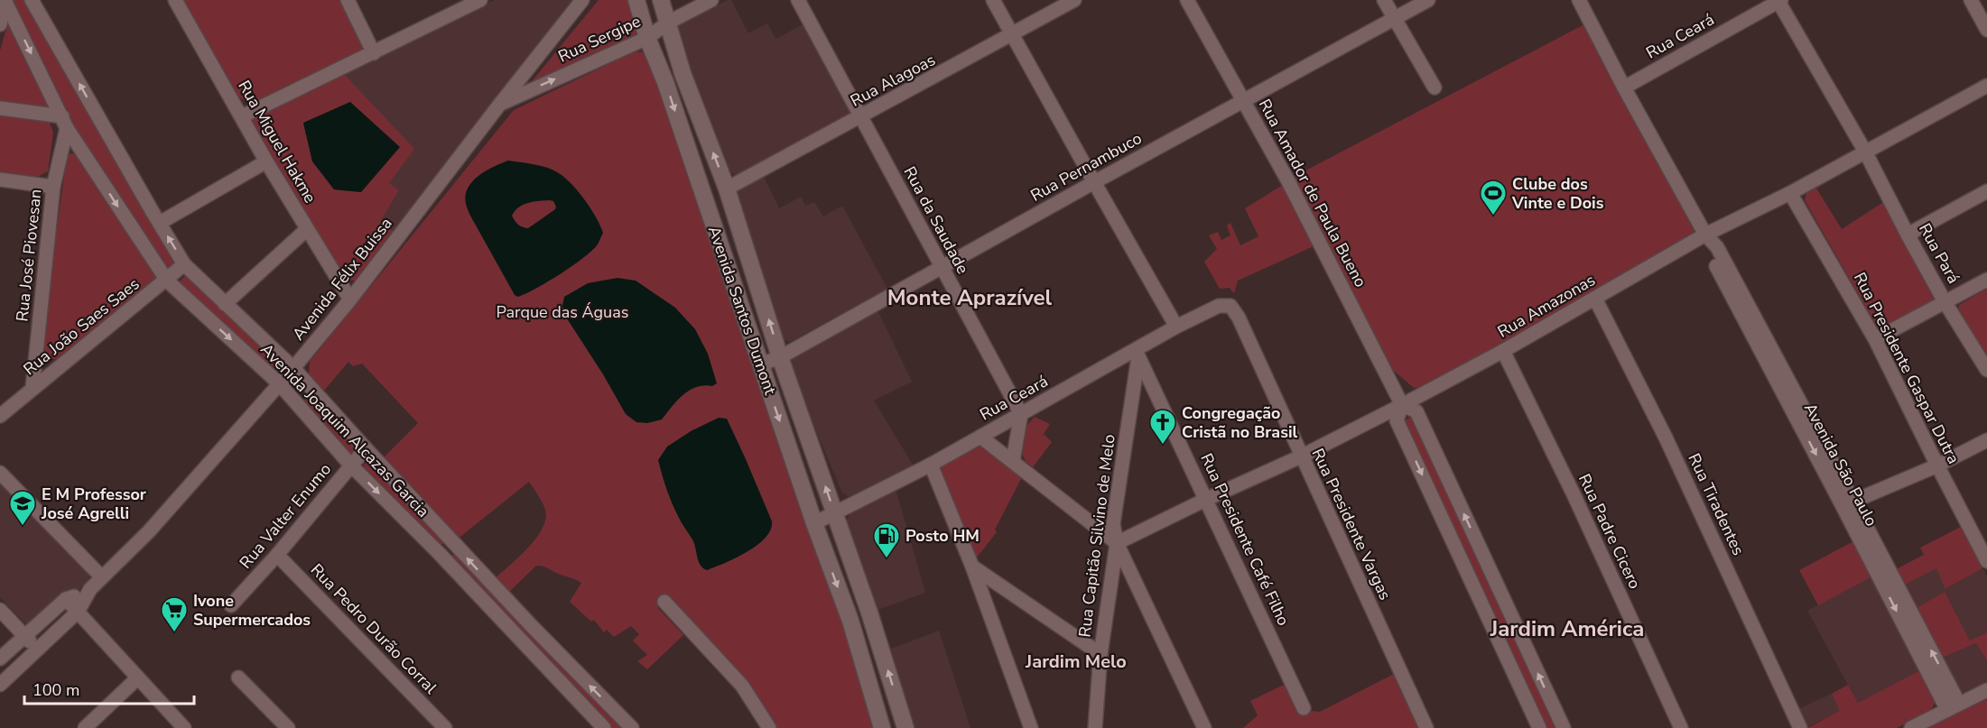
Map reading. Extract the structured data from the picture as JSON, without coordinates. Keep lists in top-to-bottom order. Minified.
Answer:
{"streets":{"street":["Rua Ceará","Rua Sergipe","Rua Alagoas","Rua Miguel Hakme","Rua Pernambuco","Rua Amador de Paula Bueno","Rua da Saudade","Rua Pará","Rua José Piovesan","Avenida Félix Buissa","Rua Amazonas","Avenida Santos Dumont","Rua João Saes Saes","Rua Presidente Gaspar Dutra","Avenida Joaquim Alcazas Garcia","Avenida São Paulo","Rua Tiradentes","Rua Valter Enumo","Rua Presidente Vargas","Rua Padre Cicero","Rua Capitão Silvino de Melo","Rua Presidente Café Filho","Rua Pedro Durão Corral"]},"crossings":[["Rua Ceará","Rua da Saudade"],["Rua Ceará","Rua Pará"],["Rua Ceará","Avenida Santos Dumont"],["Rua Ceará","Avenida São Paulo"],["Rua Ceará","Rua Presidente Vargas"],["Rua Ceará","Rua Capitão Silvino de Melo"],["Rua Ceará","Rua Presidente Café Filho"],["Rua Sergipe","Avenida Félix Buissa"],["Rua Sergipe","Avenida Santos Dumont"],["Rua Alagoas","Rua da Saudade"],["Rua Alagoas","Avenida Santos Dumont"],["Rua Miguel Hakme","Avenida Félix Buissa"],["Rua Pernambuco","Rua Amador de Paula Bueno"],["Rua Pernambuco","Rua da Saudade"],["Rua Pernambuco","Avenida Santos Dumont"],["Rua Amador de Paula Bueno","Rua Amazonas"],["Rua Pará","Rua Amazonas"],["Rua José Piovesan","Rua João Saes Saes"],["Rua José Piovesan","Avenida Joaquim Alcazas Garcia"],["Avenida Félix Buissa","Avenida Joaquim Alcazas Garcia"],["Rua Amazonas","Rua Presidente Gaspar Dutra"],["Rua Amazonas","Avenida São Paulo"],["Rua Amazonas","Rua Tiradentes"],["Rua Amazonas","Rua Presidente Vargas"],["Rua Amazonas","Rua Padre Cicero"],["Rua Amazonas","Rua Capitão Silvino de Melo"],["Rua Amazonas","Rua Presidente Café Filho"],["Rua João Saes Saes","Avenida Joaquim Alcazas Garcia"],["Avenida Joaquim Alcazas Garcia","Rua Valter Enumo"],["Rua Valter Enumo","Rua Pedro Durão Corral"],["Rua Capitão Silvino de Melo","Rua Presidente Café Filho"]],"one_way":["Rua Sergipe"],"districts":["Monte Aprazível","Jardim América","Jardim Melo"],"parks":["Parque das Águas"],"places":{"sports":["Clube dos Vinte e Dois"],"church":["Congregação Cristã no Brasil"],"school or university":["E M Professor José Agrelli"],"fuel station":["Posto HM"],"supermarket":["Ivone Supermercados"]},"scale_bar":"100 m"}
